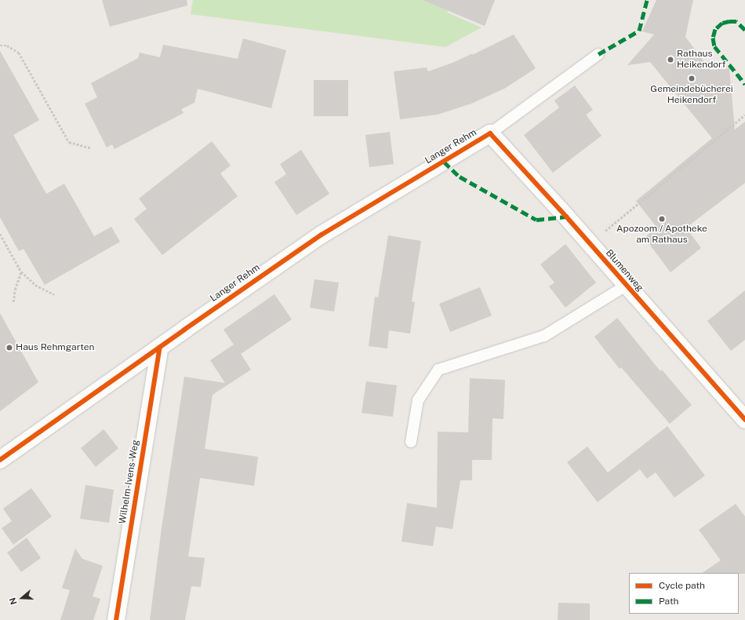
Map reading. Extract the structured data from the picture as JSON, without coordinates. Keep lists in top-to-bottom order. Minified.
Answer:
{"streets":{"street":["Langer Rehm","Blumenweg","Wilhelm-Ivens-Weg"]},"crossings":[["Langer Rehm","Blumenweg"],["Langer Rehm","Wilhelm-Ivens-Weg"]],"places":["Rathaus Heikendorf","Gemeindebücherei Heikendorf","Apozoom / Apotheke am Rathaus","Haus Rehmgarten"],"legend":["Cycle path","Path"],"north":"left"}
